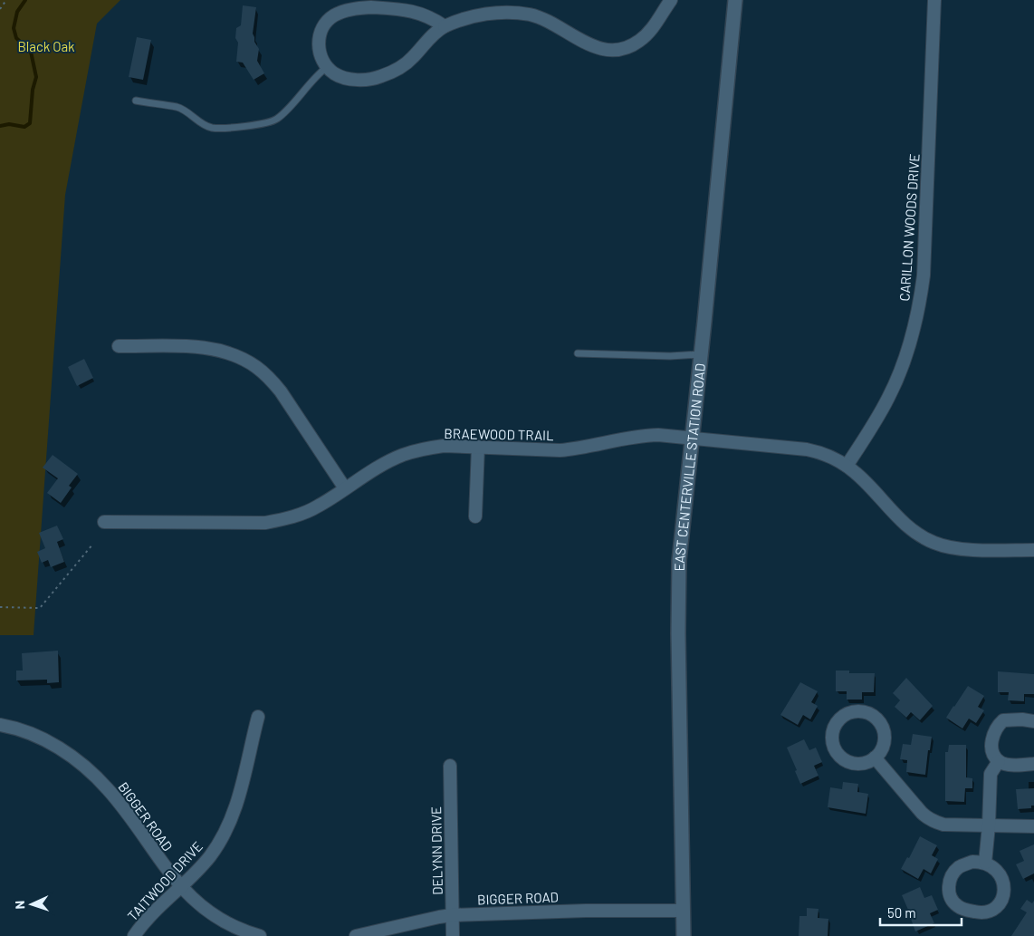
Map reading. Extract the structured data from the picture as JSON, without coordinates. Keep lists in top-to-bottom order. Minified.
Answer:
{"streets":{"street":["CARILLON WOODS DRIVE","BRAEWOOD TRAIL","EAST CENTERVILLE STATION ROAD","BIGGER ROAD","DELYNN DRIVE","TAITWOOD DRIVE"]},"crossings":[["CARILLON WOODS DRIVE","BRAEWOOD TRAIL"],["BRAEWOOD TRAIL","EAST CENTERVILLE STATION ROAD"],["EAST CENTERVILLE STATION ROAD","BIGGER ROAD"],["BIGGER ROAD","DELYNN DRIVE"],["BIGGER ROAD","TAITWOOD DRIVE"]],"parks":["Black Oak"],"scale_bar":"50 m","north":"left"}
